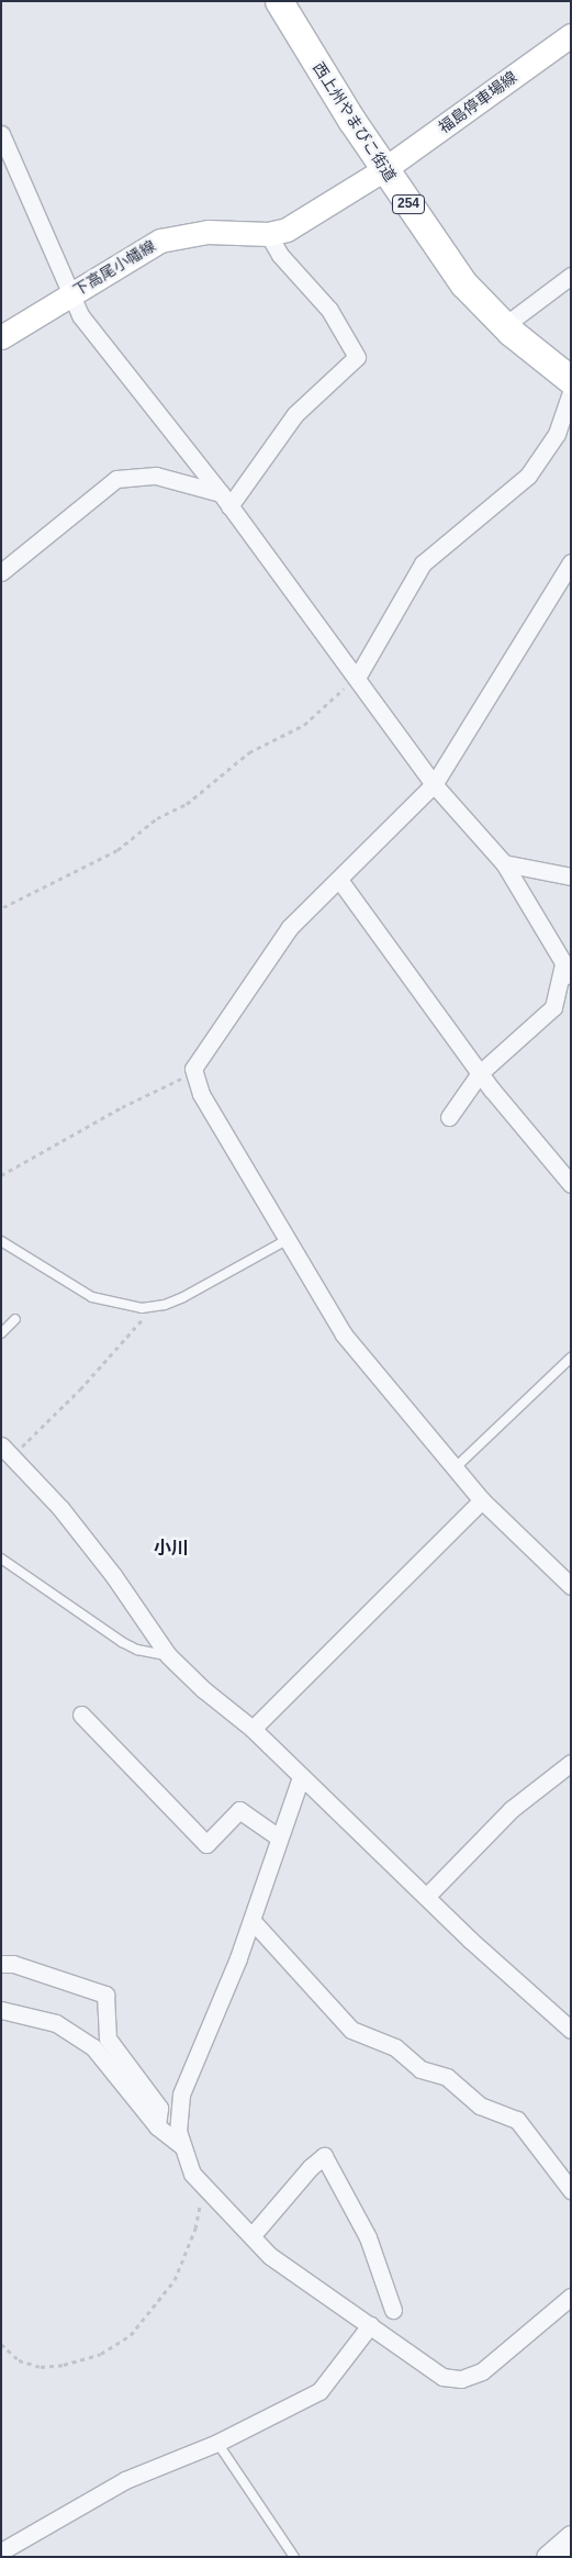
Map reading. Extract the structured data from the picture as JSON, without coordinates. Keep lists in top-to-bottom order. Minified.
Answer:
{"streets":{"highway":["西上州やまびこ街道","254"],"main road":["福島停車場線","下高尾小幡線"]},"crossings":[["福島停車場線","西上州やまびこ街道"],["福島停車場線","下高尾小幡線"],["西上州やまびこ街道","下高尾小幡線"]],"districts":["小川"]}
